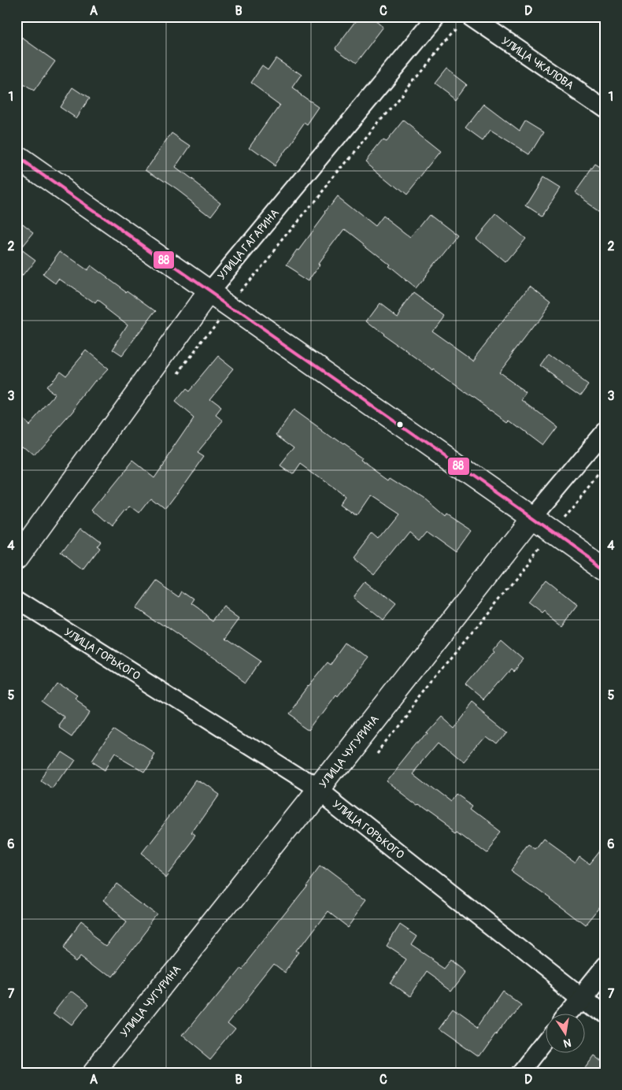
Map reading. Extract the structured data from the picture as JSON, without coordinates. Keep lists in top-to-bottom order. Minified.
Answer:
{"streets":{"street":["УЛИЦА ЧКАЛОВА","УЛИЦА ГАГАРИНА","УЛИЦА ГОРЬКОГО","УЛИЦА ЧУГУРИНА"]},"crossings":[["УЛИЦА ГОРЬКОГО","УЛИЦА ЧУГУРИНА"]],"lines":["transit line 88"],"north":"bottom","grid":{"columns":["A","B","C","D"],"rows":["1","2","3","4","5","6","7"]}}
